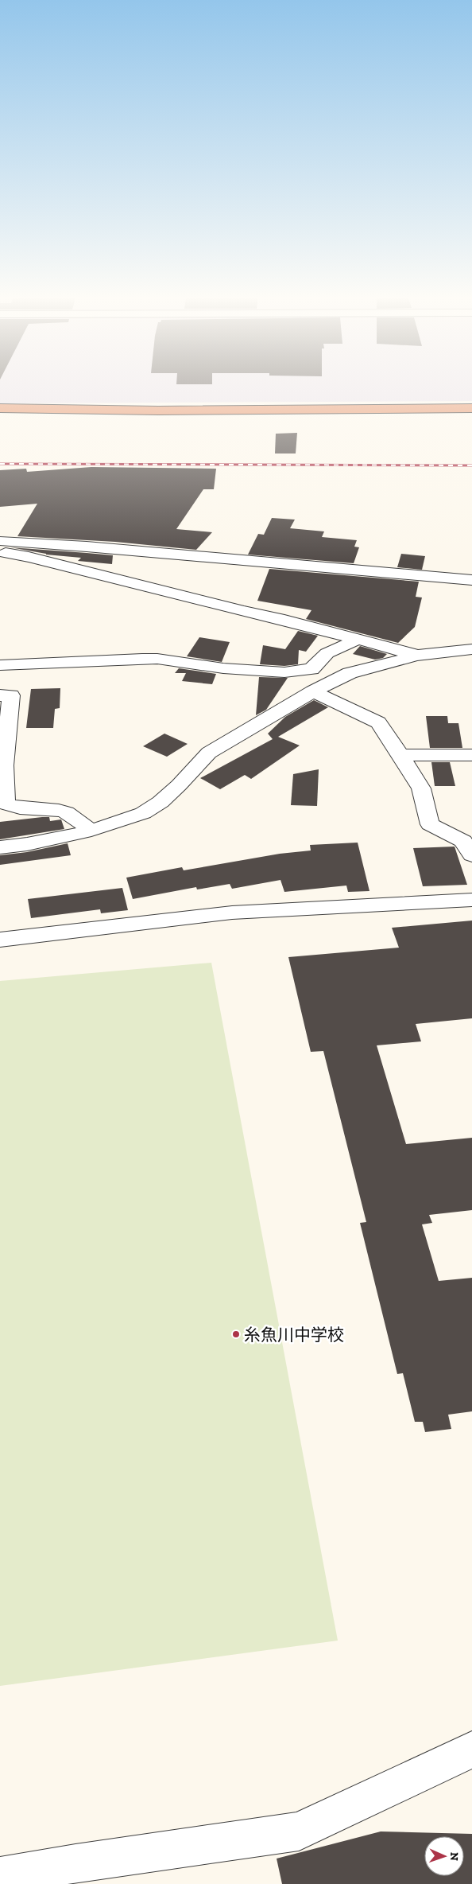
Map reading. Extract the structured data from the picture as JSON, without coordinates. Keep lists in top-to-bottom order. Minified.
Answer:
{"places":["糸魚川中学校"],"north":"right"}
